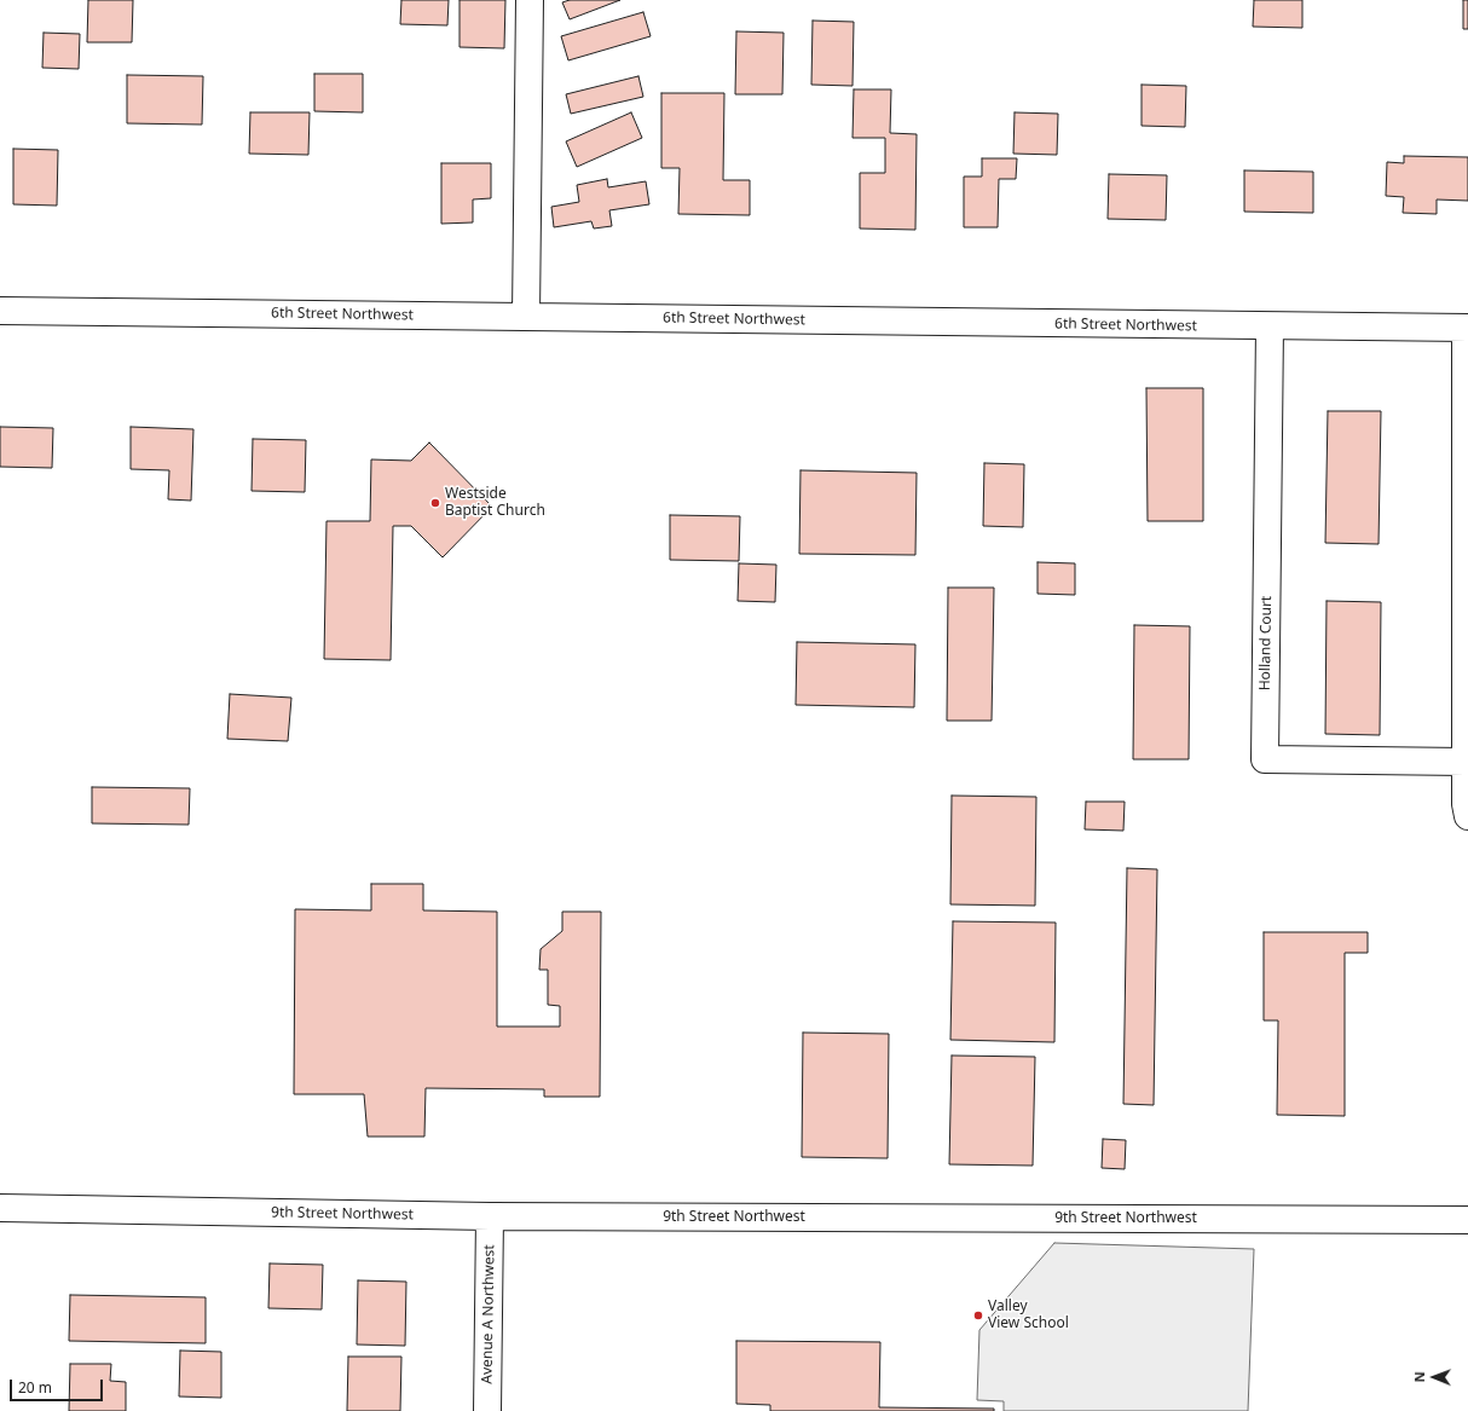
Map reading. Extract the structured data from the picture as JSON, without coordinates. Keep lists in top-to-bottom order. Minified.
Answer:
{"streets":{"street":["6th Street Northwest","Holland Court","9th Street Northwest","Avenue A Northwest"]},"crossings":[["6th Street Northwest","Holland Court"],["9th Street Northwest","Avenue A Northwest"]],"places":["Westside Baptist Church","Valley View School"],"scale_bar":"20 m","north":"left"}
